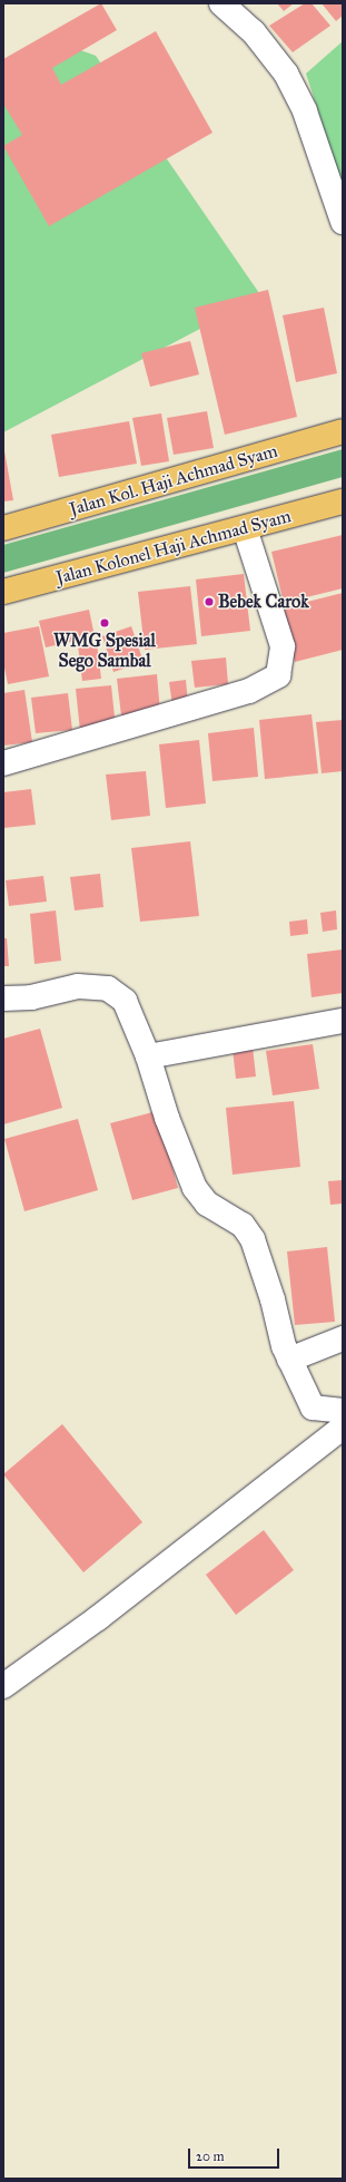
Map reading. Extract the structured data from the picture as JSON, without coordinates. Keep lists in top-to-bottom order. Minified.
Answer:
{"streets":{"main road":["Jalan Kol. Haji Achmad Syam","Jalan Kolonel Haji Achmad Syam"]},"places":["Bebek Carok","WMG Spesial Sego Sambal"],"scale_bar":"20 m"}
